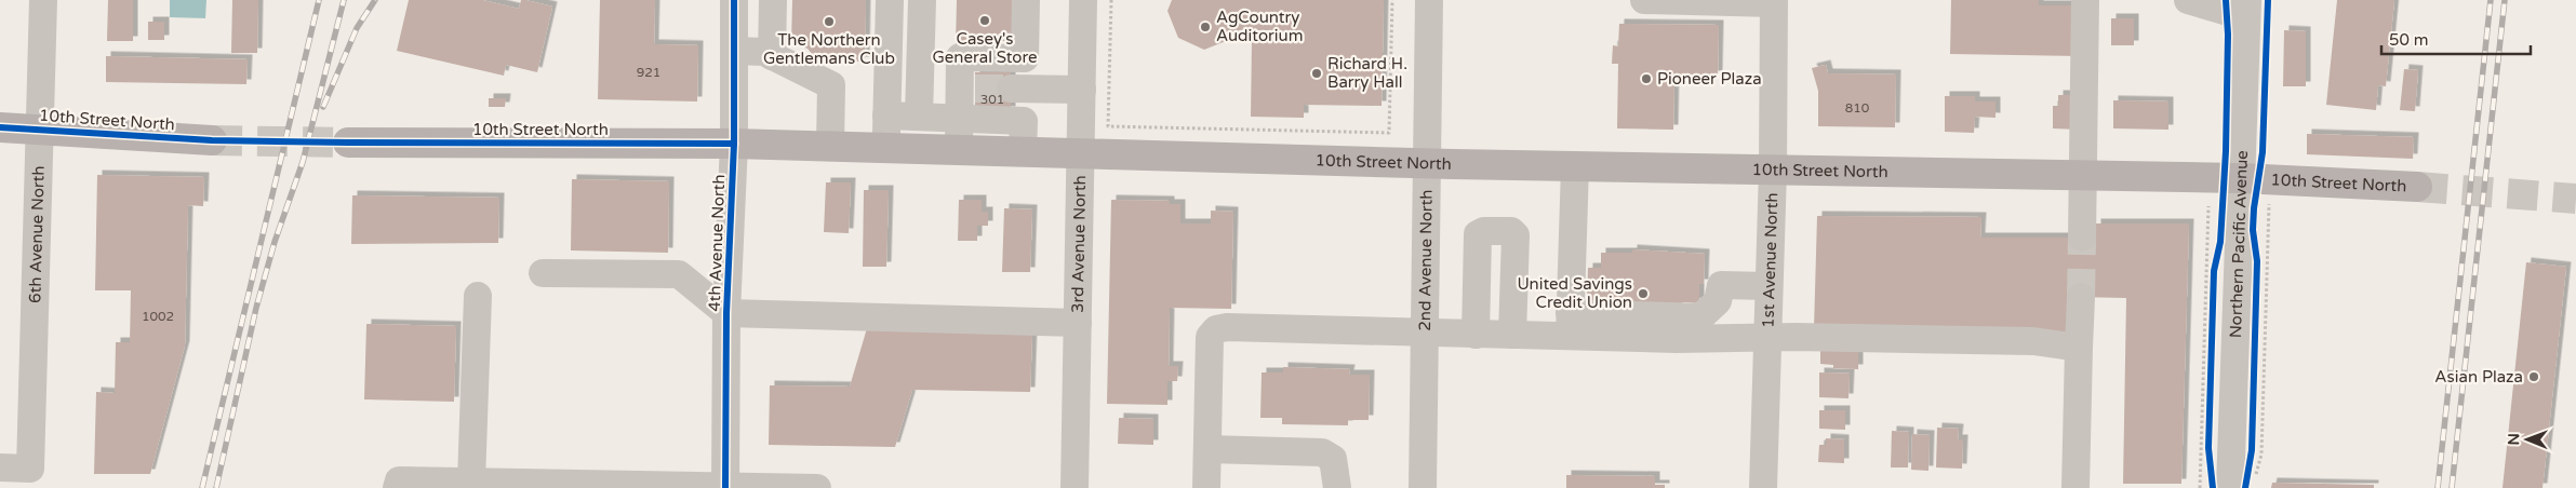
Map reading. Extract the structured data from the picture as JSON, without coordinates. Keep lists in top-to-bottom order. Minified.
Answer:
{"streets":{"main road":["10th Street North"],"street":["6th Avenue North","4th Avenue North","3rd Avenue North","Northern Pacific Avenue","2nd Avenue North","1st Avenue North"]},"crossings":[["10th Street North","6th Avenue North"],["10th Street North","4th Avenue North"],["10th Street North","3rd Avenue North"],["10th Street North","Northern Pacific Avenue"],["10th Street North","2nd Avenue North"],["10th Street North","1st Avenue North"]],"places":["Casey's General Store","The Northern Gentlemans Club","AgCountry Auditorium","Richard H. Barry Hall","Pioneer Plaza","United Savings Credit Union","Asian Plaza"],"house_numbers":["921","301","810","1002"],"scale_bar":"50 m","north":"left"}
